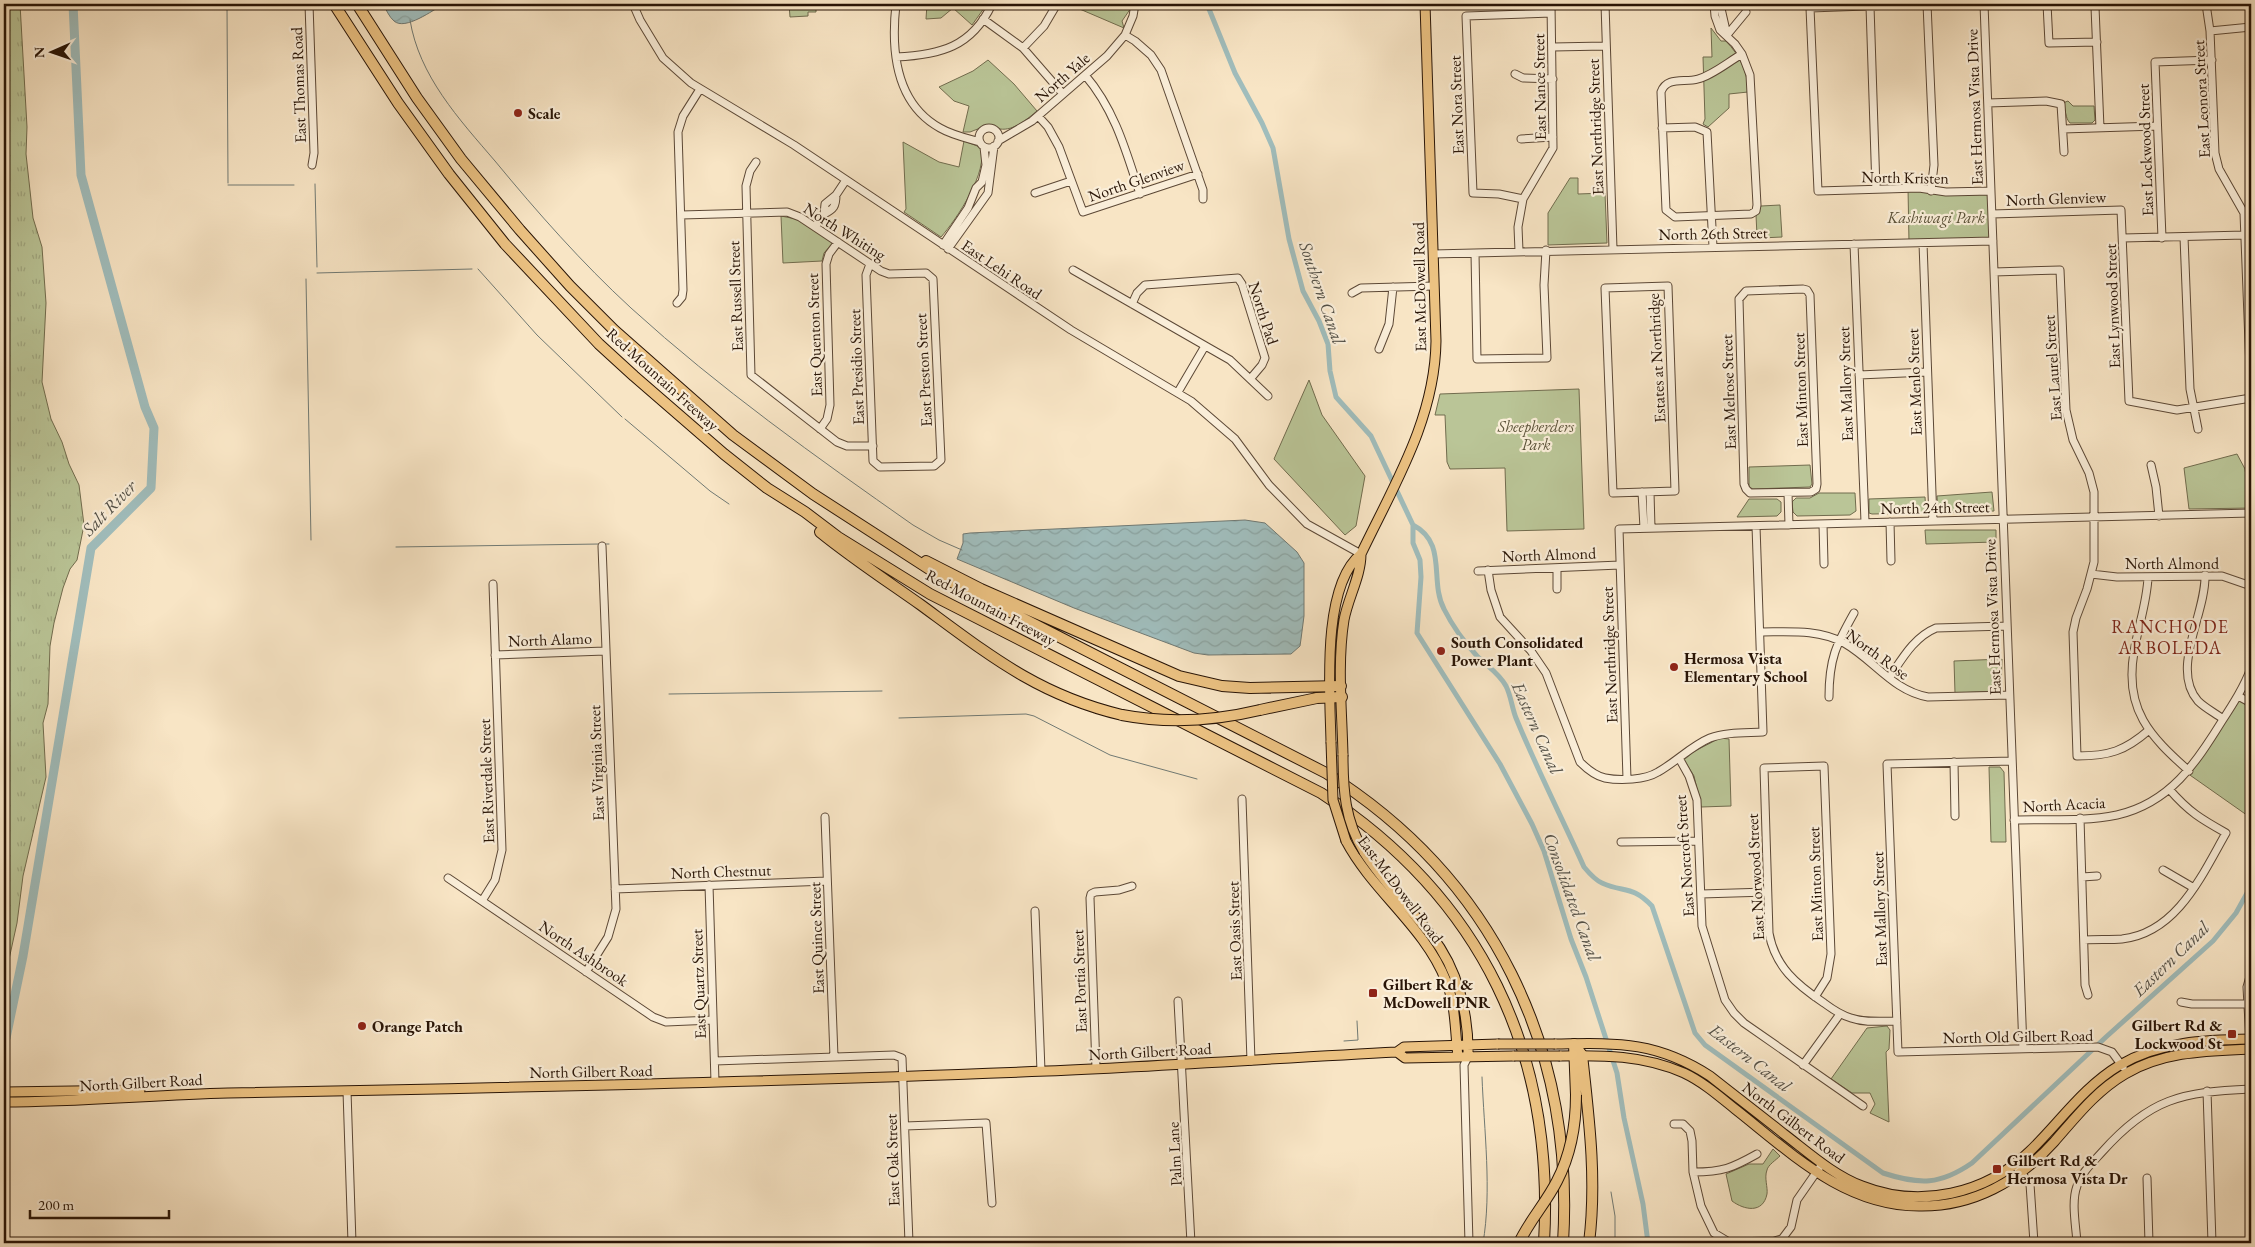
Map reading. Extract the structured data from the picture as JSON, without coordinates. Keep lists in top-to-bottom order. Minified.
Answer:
{"streets":{"highway":["Red Mountain Freeway"],"main road":["East McDowell Road","North Gilbert Road"],"street":["North Yale","East Thomas Road","East Nance Street","East Leonora Street","East Nora Street","East Hermosa Vista Drive","East Northridge Street","East Lockwood Street","North Kristen","North Glenview","North Whiting","North 26th Street","East Lehi Road","East Russell Street","East Lynwood Street","North Pad","East Quenton Street","Estates at Northridge","East Presidio Street","East Laurel Street","East Preston Street","East Menlo Street","East Mallory Street","East Minton Street","East Melrose Street","North 24th Street","North Almond","North Alamo","North Rose","East Virginia Street","East Riverdale Street","North Acacia","East Norcroft Street","North Chestnut","East Norwood Street","East Oasis Street","East Quince Street","North Ashbrook","East Portia Street","East Quartz Street","North Old Gilbert Road","Palm Lane","East Oak Street"]},"crossings":[["East Nance Street","East Nora Street"],["East Nance Street","North 26th Street"],["East Leonora Street","East Lockwood Street"],["East Hermosa Vista Drive","North Kristen"],["East Hermosa Vista Drive","North Glenview"],["East Hermosa Vista Drive","North 26th Street"],["East Hermosa Vista Drive","East Laurel Street"],["East Hermosa Vista Drive","North 24th Street"],["East Hermosa Vista Drive","North Rose"],["East Hermosa Vista Drive","North Acacia"],["East Hermosa Vista Drive","North Old Gilbert Road"],["East Northridge Street","North 26th Street"],["East Northridge Street","North 24th Street"],["East Northridge Street","North Almond"],["North Glenview","East Lynwood Street"],["North Whiting","East Russell Street"],["North Whiting","East Quenton Street"],["North Whiting","East Presidio Street"],["North Whiting","East Preston Street"],["North 26th Street","East McDowell Road"],["North 26th Street","East Menlo Street"],["North 26th Street","East Mallory Street"],["East Lehi Road","East McDowell Road"],["East McDowell Road","North Gilbert Road"],["East Russell Street","East Quenton Street"],["East Presidio Street","East Preston Street"],["East Laurel Street","North 24th Street"],["East Laurel Street","North Almond"],["East Menlo Street","North 24th Street"],["East Mallory Street","North 24th Street"],["East Mallory Street","East Norwood Street"],["East Mallory Street","North Old Gilbert Road"],["East Minton Street","East Melrose Street"],["East Minton Street","East Norwood Street"],["North Alamo","East Virginia Street"],["North Alamo","East Riverdale Street"],["East Virginia Street","North Chestnut"],["East Virginia Street","North Ashbrook"],["East Riverdale Street","North Ashbrook"],["North Chestnut","East Quince Street"],["North Chestnut","East Quartz Street"],["East Oasis Street","North Gilbert Road"],["North Ashbrook","East Quartz Street"],["East Portia Street","North Gilbert Road"],["East Quartz Street","North Gilbert Road"],["North Old Gilbert Road","North Gilbert Road"],["North Gilbert Road","Palm Lane"],["North Gilbert Road","East Oak Street"]],"districts":["RANCHO DE ARBOLEDA"],"water":["Southern Canal","Salt River","Eastern Canal","Consolidated Canal"],"parks":["Kashiwagi Park","Sheepherders Park"],"places":{"other":["Scale","South Consolidated Power Plant","Hermosa Vista Elementary School","Orange Patch"],"transit":["Gilbert Rd & McDowell PNR","Gilbert Rd & Lockwood St","Gilbert Rd & Hermosa Vista Dr"]},"scale_bar":"200 m","north":"left"}
